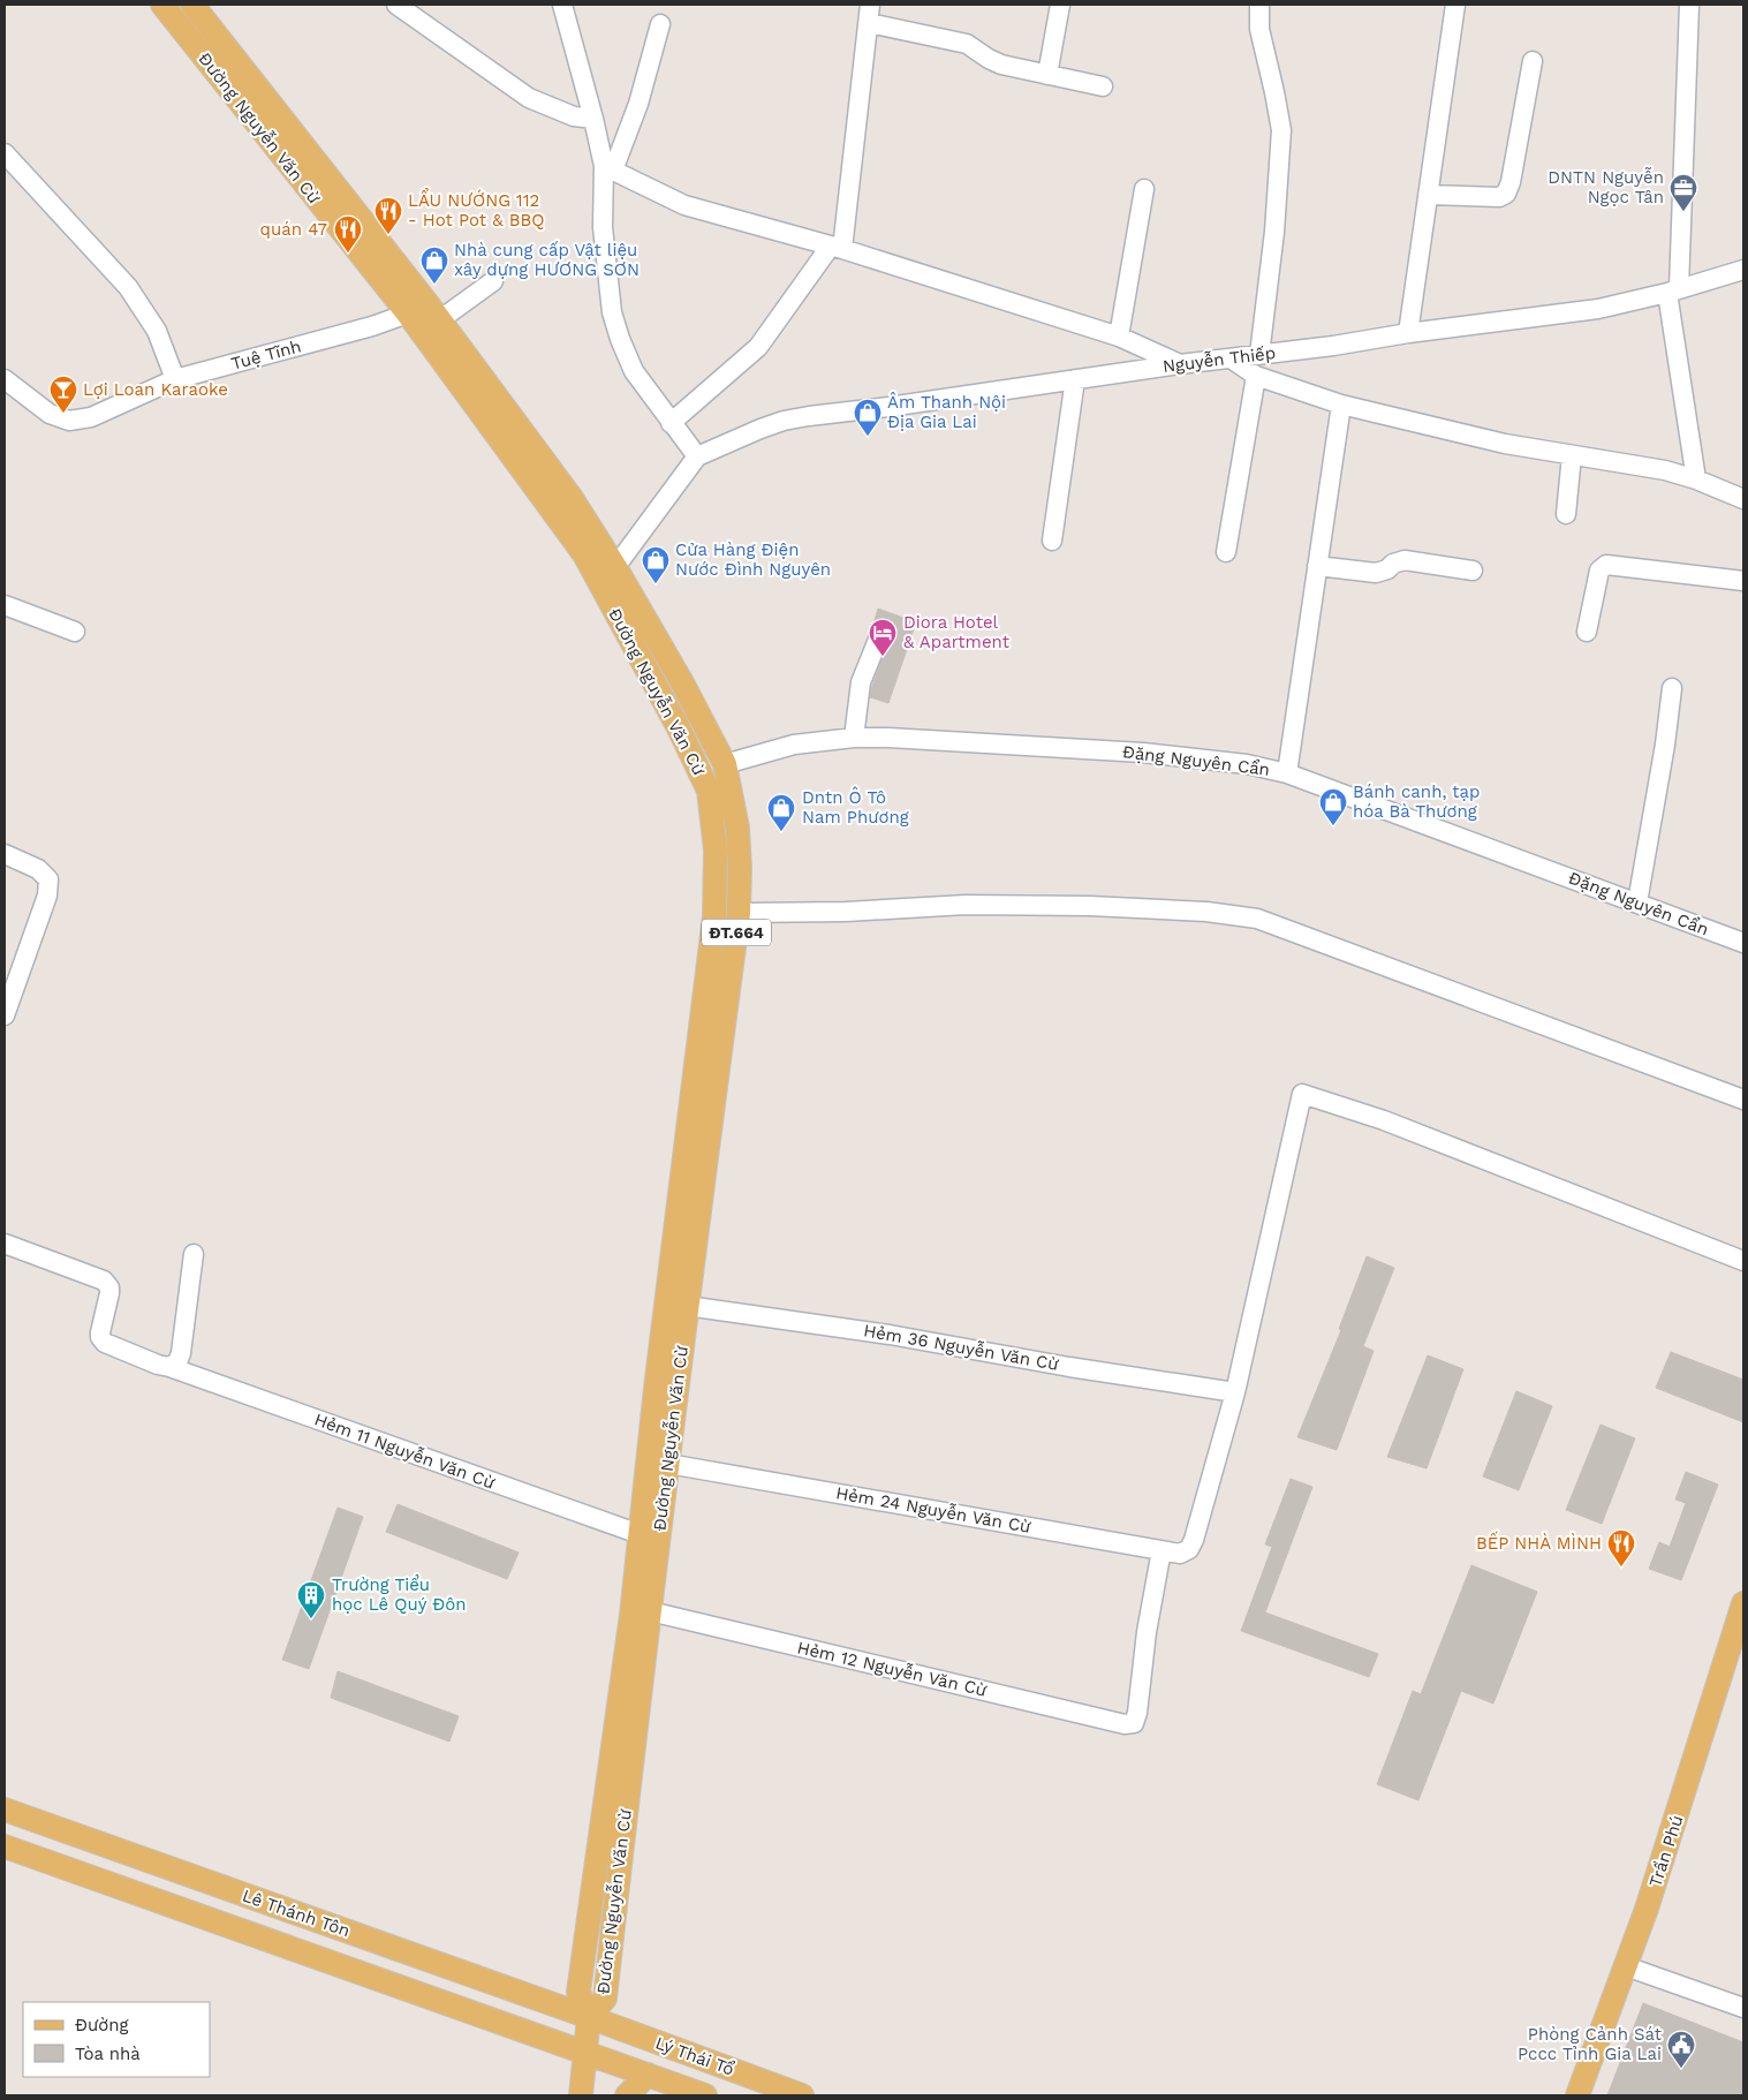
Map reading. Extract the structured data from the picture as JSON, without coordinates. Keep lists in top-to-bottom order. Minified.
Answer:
{"streets":{"main road":["Đường Nguyễn Văn Cừ","ĐT.664","Trần Phú","Lê Thánh Tôn","Lý Thái Tổ"],"street":["Tuệ Tĩnh","Nguyễn Thiếp","Đặng Nguyên Cẩn","Hẻm 36 Nguyễn Văn Cừ","Hẻm 11 Nguyễn Văn Cừ","Hẻm 24 Nguyễn Văn Cừ","Hẻm 12 Nguyễn Văn Cừ"]},"crossings":[["Đường Nguyễn Văn Cừ","Tuệ Tĩnh"],["Đường Nguyễn Văn Cừ","Đặng Nguyên Cẩn"],["Đường Nguyễn Văn Cừ","ĐT.664"],["Đường Nguyễn Văn Cừ","Hẻm 36 Nguyễn Văn Cừ"],["Đường Nguyễn Văn Cừ","Hẻm 11 Nguyễn Văn Cừ"],["Đường Nguyễn Văn Cừ","Hẻm 24 Nguyễn Văn Cừ"],["Đường Nguyễn Văn Cừ","Hẻm 12 Nguyễn Văn Cừ"],["Đường Nguyễn Văn Cừ","Lê Thánh Tôn"],["Đường Nguyễn Văn Cừ","Lý Thái Tổ"],["ĐT.664","Lê Thánh Tôn"],["ĐT.664","Lý Thái Tổ"],["Hẻm 36 Nguyễn Văn Cừ","Hẻm 24 Nguyễn Văn Cừ"],["Hẻm 24 Nguyễn Văn Cừ","Hẻm 12 Nguyễn Văn Cừ"],["Lê Thánh Tôn","Lý Thái Tổ"]],"places":{"office":["DNTN Nguyễn Ngọc Tân"],"restaurant":["LẨU NƯỚNG 112 - Hot Pot & BBQ","quán 47","BẾP NHÀ MÌNH"],"shop":["Nhà cung cấp Vật liệu xây dựng HƯƠNG SƠN","Âm Thanh Nội Địa Gia Lai","Cửa Hàng Điện Nước Đình Nguyên","Bánh canh, tạp hóa Bà Thương","Dntn Ô Tô Nam Phương"],"bar":["Lợi Loan Karaoke"],"hotel":["Diora Hotel & Apartment"],"building":["Trường Tiểu học Lê Quý Đôn"],"public building":["Phòng Cảnh Sát Pccc Tỉnh Gia Lai"]},"legend":["Đường","Tòa nhà"]}
